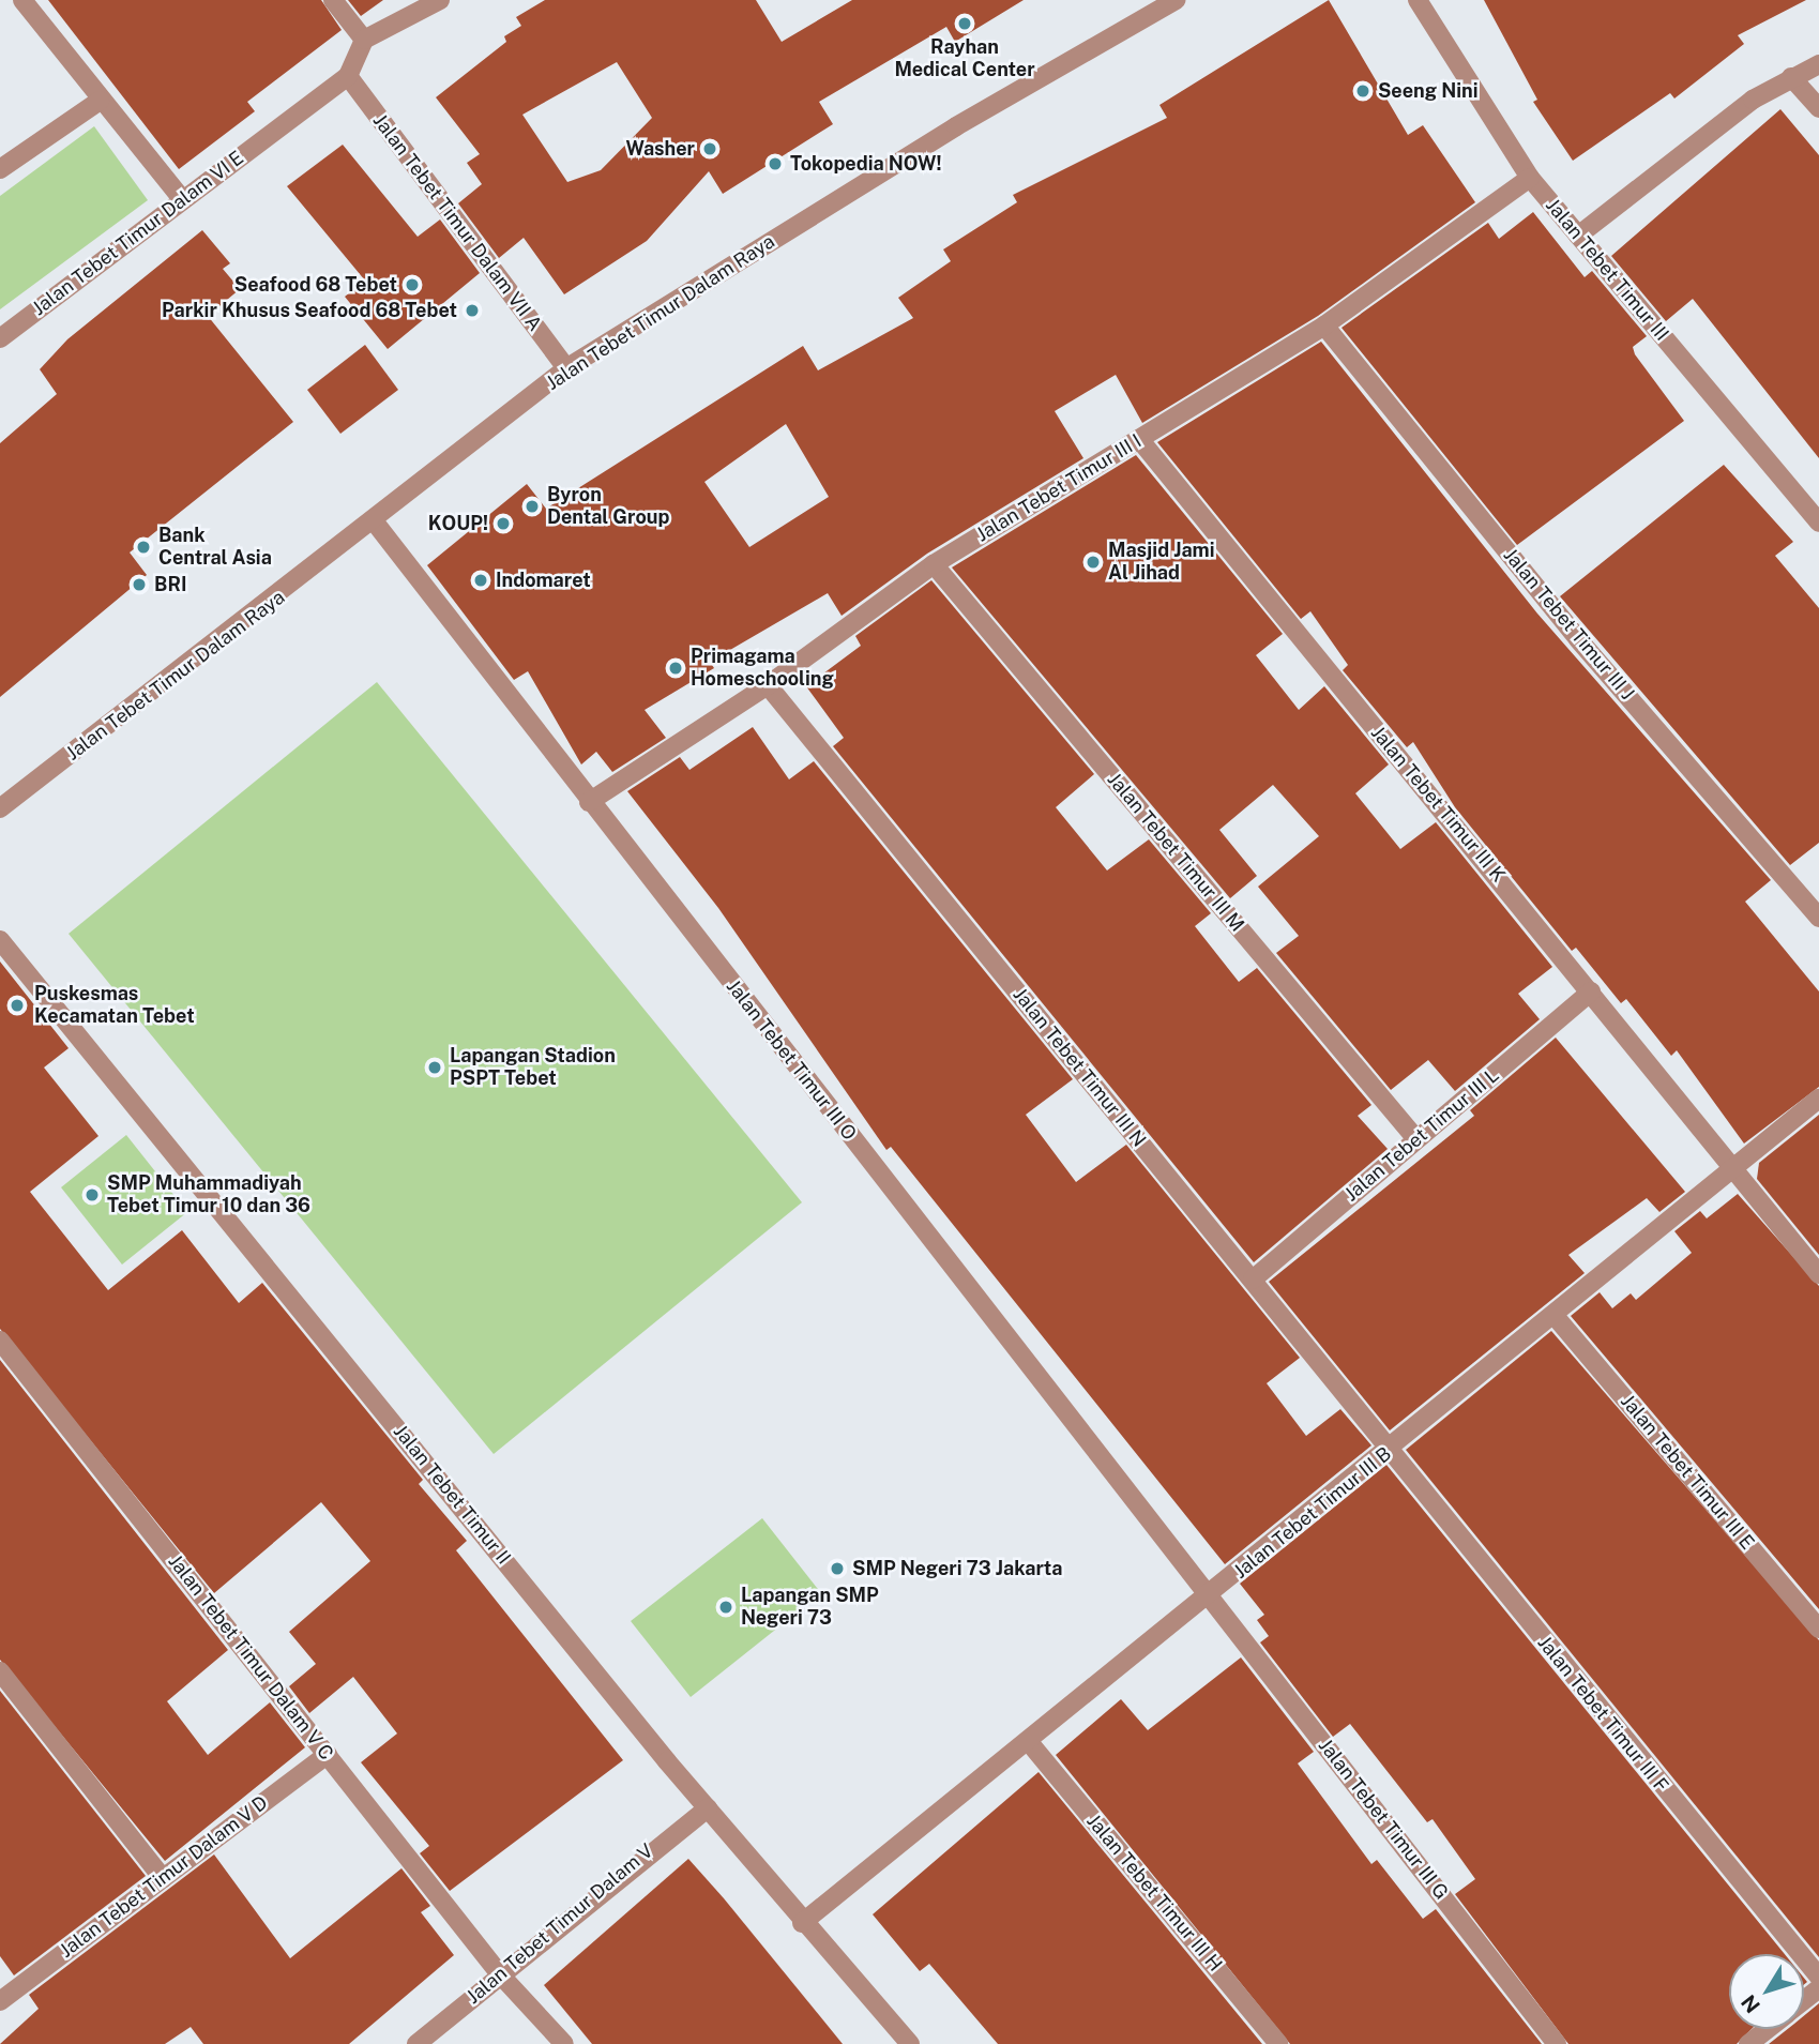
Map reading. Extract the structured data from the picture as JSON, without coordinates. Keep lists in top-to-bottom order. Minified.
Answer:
{"streets":{"street":["Jalan Tebet Timur Dalam VII A","Jalan Tebet Timur Dalam VI E","Jalan Tebet Timur III","Jalan Tebet Timur Dalam Raya","Jalan Tebet Timur III I","Jalan Tebet Timur III J","Jalan Tebet Timur III K","Jalan Tebet Timur III M","Jalan Tebet Timur III O","Jalan Tebet Timur III N","Jalan Tebet Timur III L","Jalan Tebet Timur III E","Jalan Tebet Timur II","Jalan Tebet Timur III B","Jalan Tebet Timur Dalam V C","Jalan Tebet Timur III F","Jalan Tebet Timur III G","Jalan Tebet Timur Dalam V D","Jalan Tebet Timur III H","Jalan Tebet Timur Dalam V"]},"crossings":[["Jalan Tebet Timur Dalam VII A","Jalan Tebet Timur Dalam VI E"],["Jalan Tebet Timur Dalam VII A","Jalan Tebet Timur Dalam Raya"],["Jalan Tebet Timur III","Jalan Tebet Timur III I"],["Jalan Tebet Timur Dalam Raya","Jalan Tebet Timur III O"],["Jalan Tebet Timur III I","Jalan Tebet Timur III J"],["Jalan Tebet Timur III I","Jalan Tebet Timur III K"],["Jalan Tebet Timur III I","Jalan Tebet Timur III M"],["Jalan Tebet Timur III I","Jalan Tebet Timur III O"],["Jalan Tebet Timur III I","Jalan Tebet Timur III N"],["Jalan Tebet Timur III K","Jalan Tebet Timur III L"],["Jalan Tebet Timur III K","Jalan Tebet Timur III B"],["Jalan Tebet Timur III M","Jalan Tebet Timur III L"],["Jalan Tebet Timur III O","Jalan Tebet Timur III B"],["Jalan Tebet Timur III O","Jalan Tebet Timur III G"],["Jalan Tebet Timur III N","Jalan Tebet Timur III L"],["Jalan Tebet Timur III N","Jalan Tebet Timur III B"],["Jalan Tebet Timur III N","Jalan Tebet Timur III F"],["Jalan Tebet Timur III E","Jalan Tebet Timur III B"],["Jalan Tebet Timur II","Jalan Tebet Timur III B"],["Jalan Tebet Timur II","Jalan Tebet Timur Dalam V"],["Jalan Tebet Timur III B","Jalan Tebet Timur III F"],["Jalan Tebet Timur III B","Jalan Tebet Timur III G"],["Jalan Tebet Timur III B","Jalan Tebet Timur III H"],["Jalan Tebet Timur Dalam V C","Jalan Tebet Timur Dalam V D"],["Jalan Tebet Timur Dalam V C","Jalan Tebet Timur Dalam V"]],"places":["Rayhan Medical Center","Seeng Nini","Washer","Tokopedia NOW!","Seafood 68 Tebet","Parkir Khusus Seafood 68 Tebet","Byron Dental Group","KOUP!","Bank Central Asia","Masjid Jami Al Jihad","Indomaret","BRI","Primagama Homeschooling","Puskesmas Kecamatan Tebet","Lapangan Stadion PSPT Tebet","SMP Muhammadiyah Tebet Timur 10 dan 36","SMP Negeri 73 Jakarta","Lapangan SMP Negeri 73"],"north":"bottom left"}
